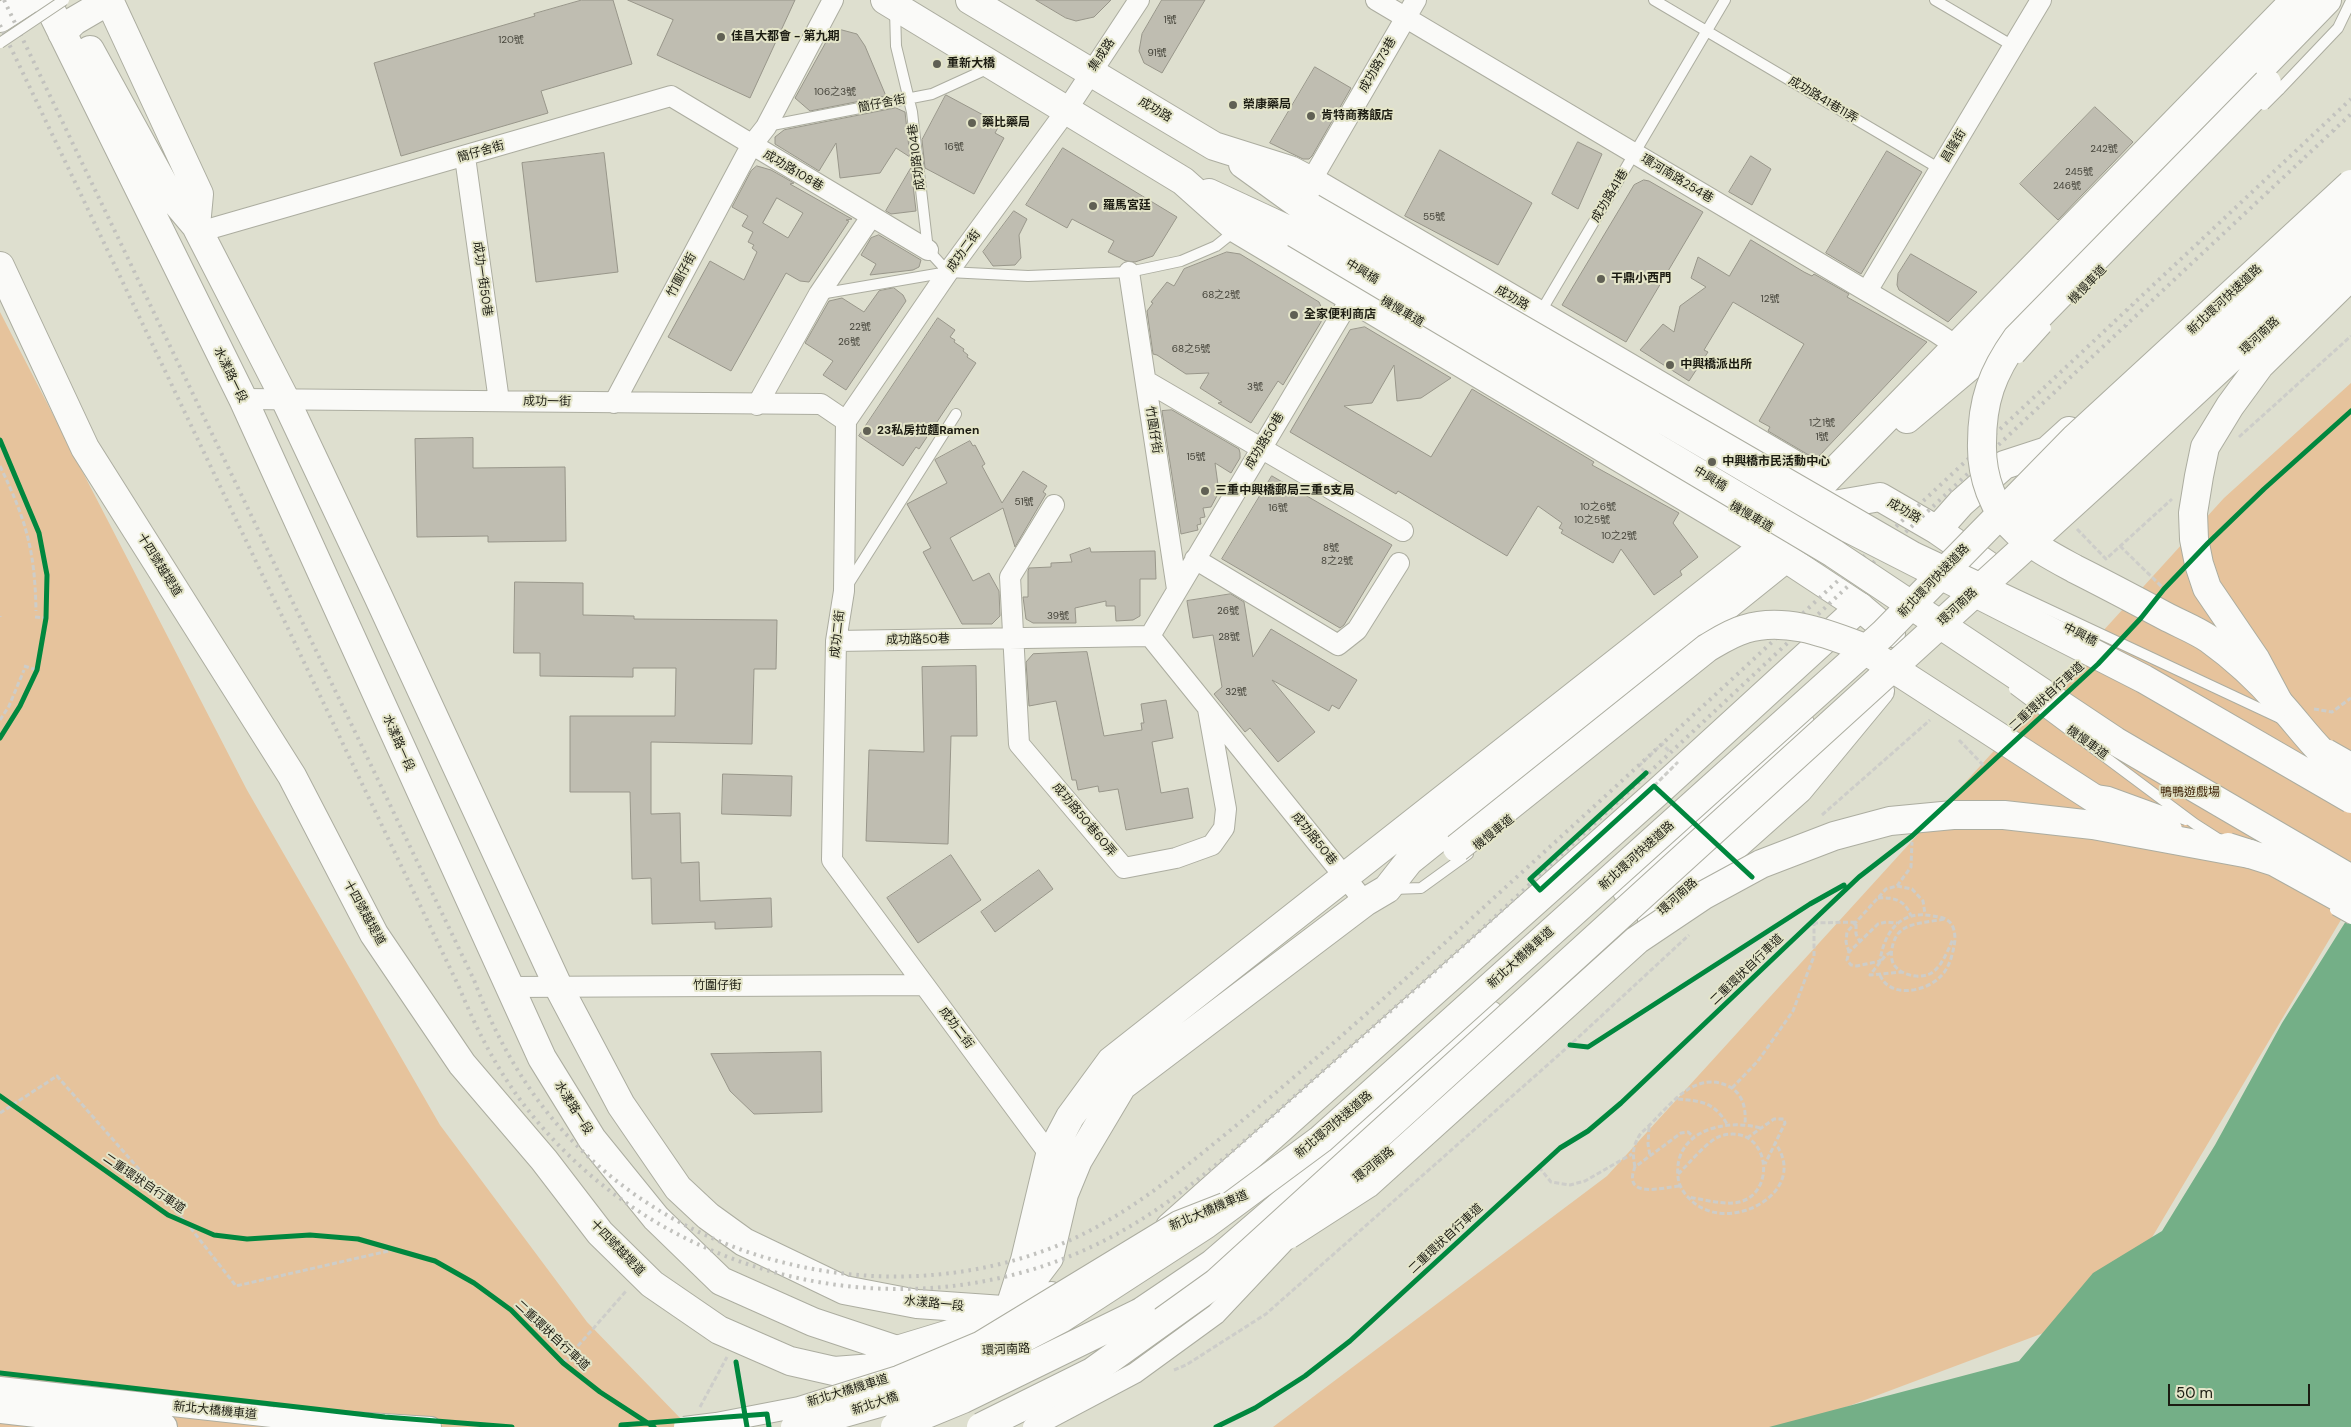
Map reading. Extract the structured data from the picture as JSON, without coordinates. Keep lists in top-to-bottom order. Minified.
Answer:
{"streets":{"main road":["成功路","中興橋","新北環河快速道路","環河南路","水漾路一段","十四號越堤道","新北大橋"],"street":["集成路","成功路73巷","簡仔舍街","昌隆街","成功路108巷","環河南路254巷","成功二街","竹圍仔街","成功一街50巷","成功一街","成功路50巷","成功路50巷60弄","新北大橋機車道"],"lane":["成功路41巷11弄","成功路104巷","成功路41巷","機慢車道"],"cycle path":["二重環狀自行車道"]},"crossings":[["集成路","成功路"],["集成路","成功二街"],["成功路73巷","成功路"],["成功路73巷","環河南路254巷"],["成功路73巷","中興橋"],["成功路41巷11弄","昌隆街"],["成功路41巷11弄","成功路41巷"],["簡仔舍街","成功路104巷"],["簡仔舍街","成功路108巷"],["簡仔舍街","竹圍仔街"],["簡仔舍街","成功一街50巷"],["簡仔舍街","水漾路一段"],["成功路","成功路41巷"],["成功路","中興橋"],["成功路","環河南路"],["昌隆街","環河南路254巷"],["成功路104巷","成功路108巷"],["成功路108巷","竹圍仔街"],["環河南路254巷","成功路41巷"],["成功二街","竹圍仔街"],["成功二街","成功一街"],["成功二街","成功路50巷"],["竹圍仔街","水漾路一段"],["竹圍仔街","成功一街"],["竹圍仔街","成功路50巷"],["成功一街50巷","成功一街"],["新北環河快速道路","新北大橋"],["環河南路","水漾路一段"],["環河南路","十四號越堤道"],["水漾路一段","成功一街"],["水漾路一段","十四號越堤道"],["成功路50巷","成功路50巷60弄"]],"parks":["鴨鴨遊戲場"],"places":["佳昌大都會 - 第九期","重新大橋","榮康藥局","肯特商務飯店","藥比藥局","羅馬宮廷","干鼎小西門","全家便利商店","中興橋派出所","23私房拉麵Ramen","中興橋市民活動中心","三重中興橋郵局三重5支局"],"house_numbers":["1號","120號","91號","106之3號","16號","242號","245號","246號","55號","68之2號","12號","22號","26號","68之5號","3號","1之1號","1號","15號","51號","10之6號","16號","10之5號","10之2號","8號","8之2號","26號","39號","28號","32號"],"scale_bar":"50 m"}
